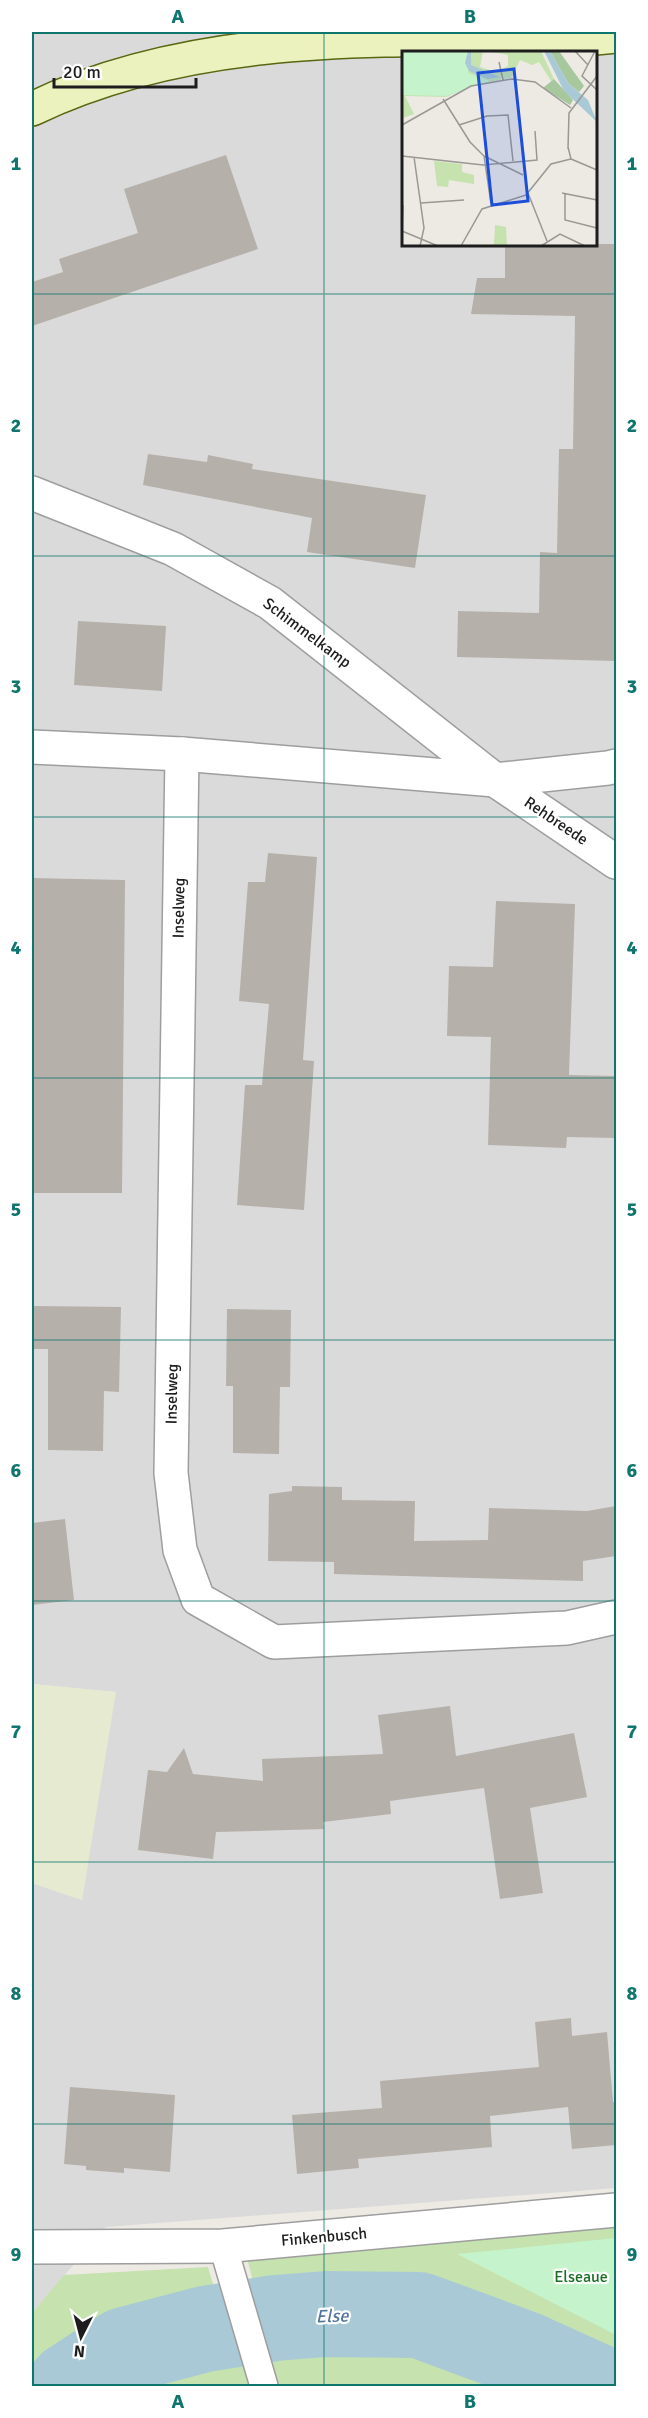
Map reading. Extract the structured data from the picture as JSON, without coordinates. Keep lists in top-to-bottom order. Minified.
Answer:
{"streets":{"street":["Schimmelkamp","Rehbreede","Inselweg","Finkenbusch"]},"crossings":[["Schimmelkamp","Rehbreede"]],"water":["Else"],"parks":["Elseaue"],"scale_bar":"20 m","north":"bottom","grid":{"columns":["A","B"],"rows":["1","2","3","4","5","6","7","8","9"]}}
